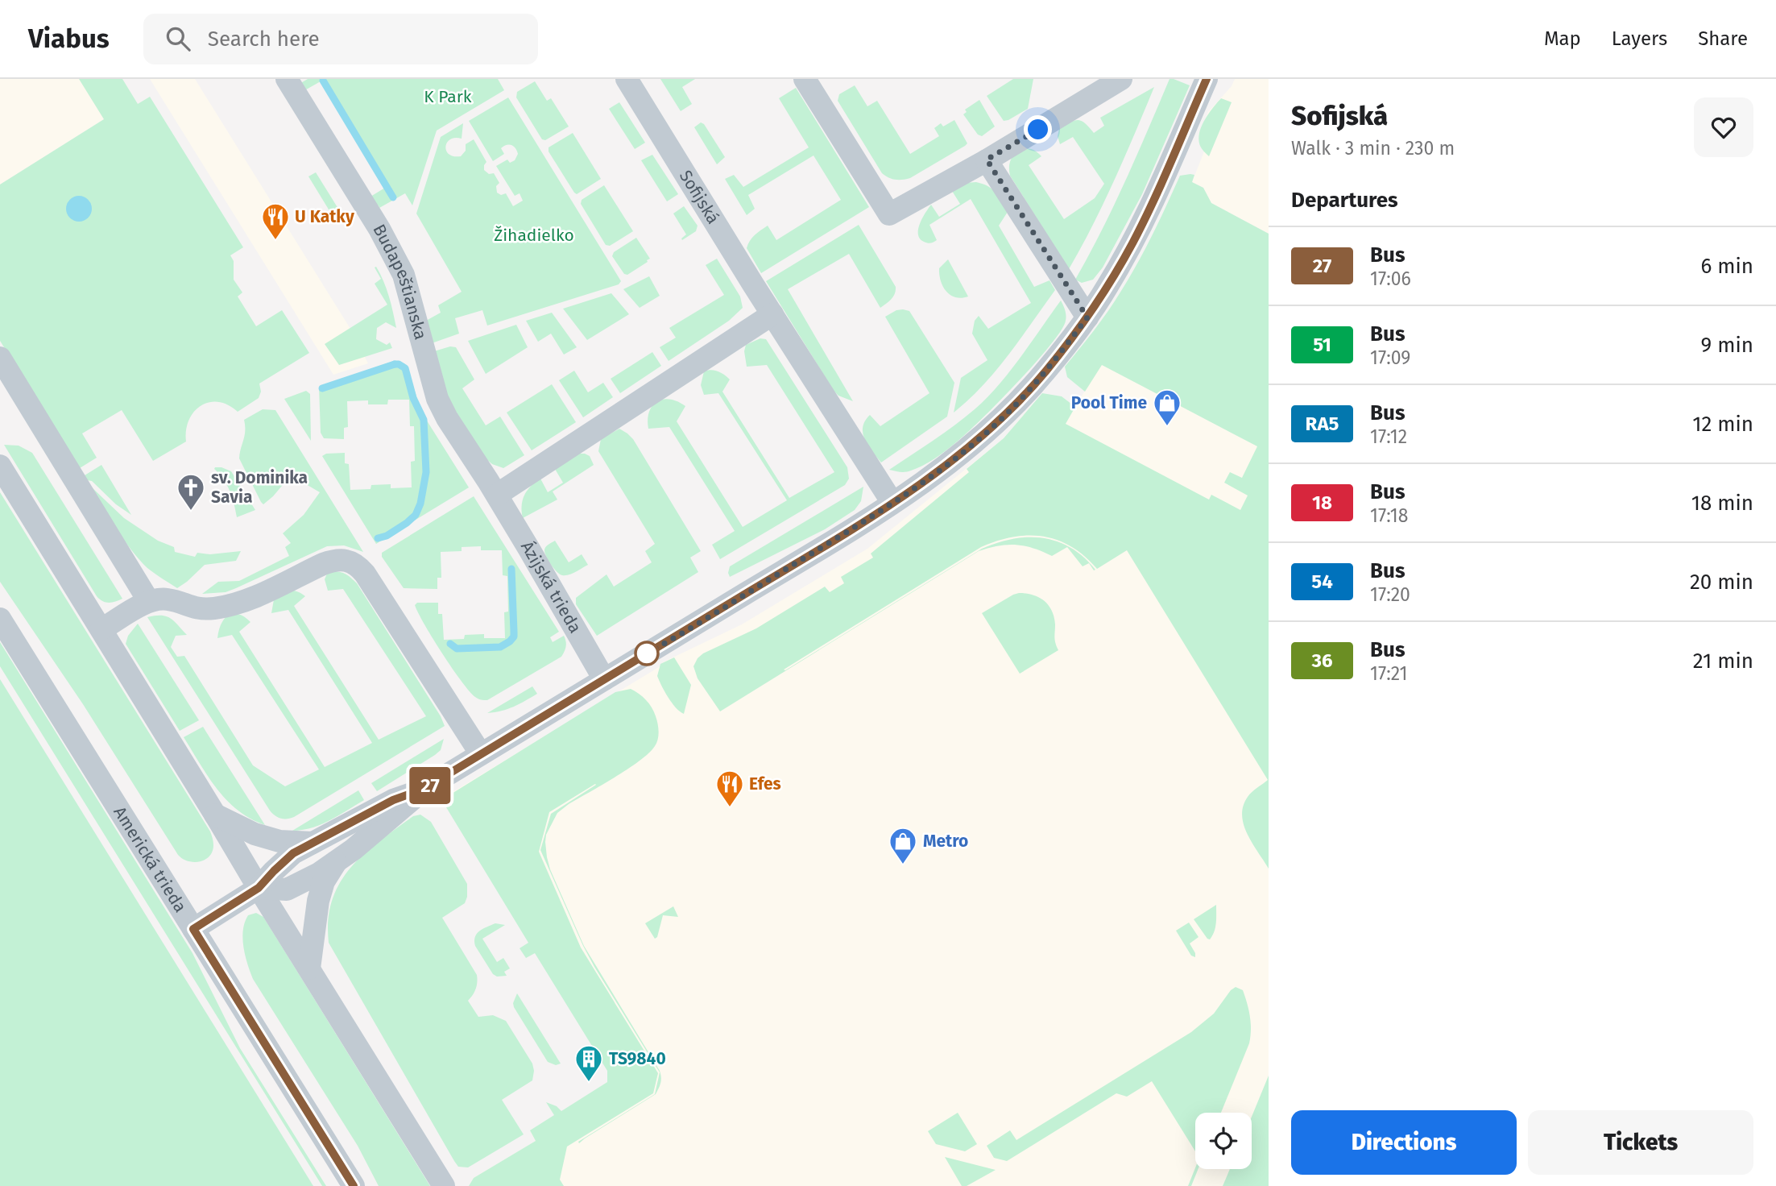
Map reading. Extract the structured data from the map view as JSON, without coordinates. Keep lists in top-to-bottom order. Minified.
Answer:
{"streets":{"street":["Sofijská","Budapeštianska","Ázijská trieda","Americká trieda"]},"crossings":[["Budapeštianska","Ázijská trieda"]],"parks":["K Park","Žihadielko"],"places":{"restaurant":["U Katky","Efes"],"shop":["Pool Time","Metro"],"church":["sv. Dominika Savia"],"building":["TS9840"]},"lines":["bus line 27"],"page":{"header":"Viabus","search":"Search here","nav":["Map","Layers","Share"],"on_map":"27","heading":[["Sofijská","Walk · 3 min · 230 m"],"Departures"],"list":[{"mark":"27","name":"Bus","note":"17:06","value":"6 min"},{"mark":"51","name":"Bus","note":"17:09","value":"9 min"},{"mark":"RA5","name":"Bus","note":"17:12","value":"12 min"},{"mark":"18","name":"Bus","note":"17:18","value":"18 min"},{"mark":"54","name":"Bus","note":"17:20","value":"20 min"},{"mark":"36","name":"Bus","note":"17:21","value":"21 min"}],"buttons":["Directions","Tickets"]}}
